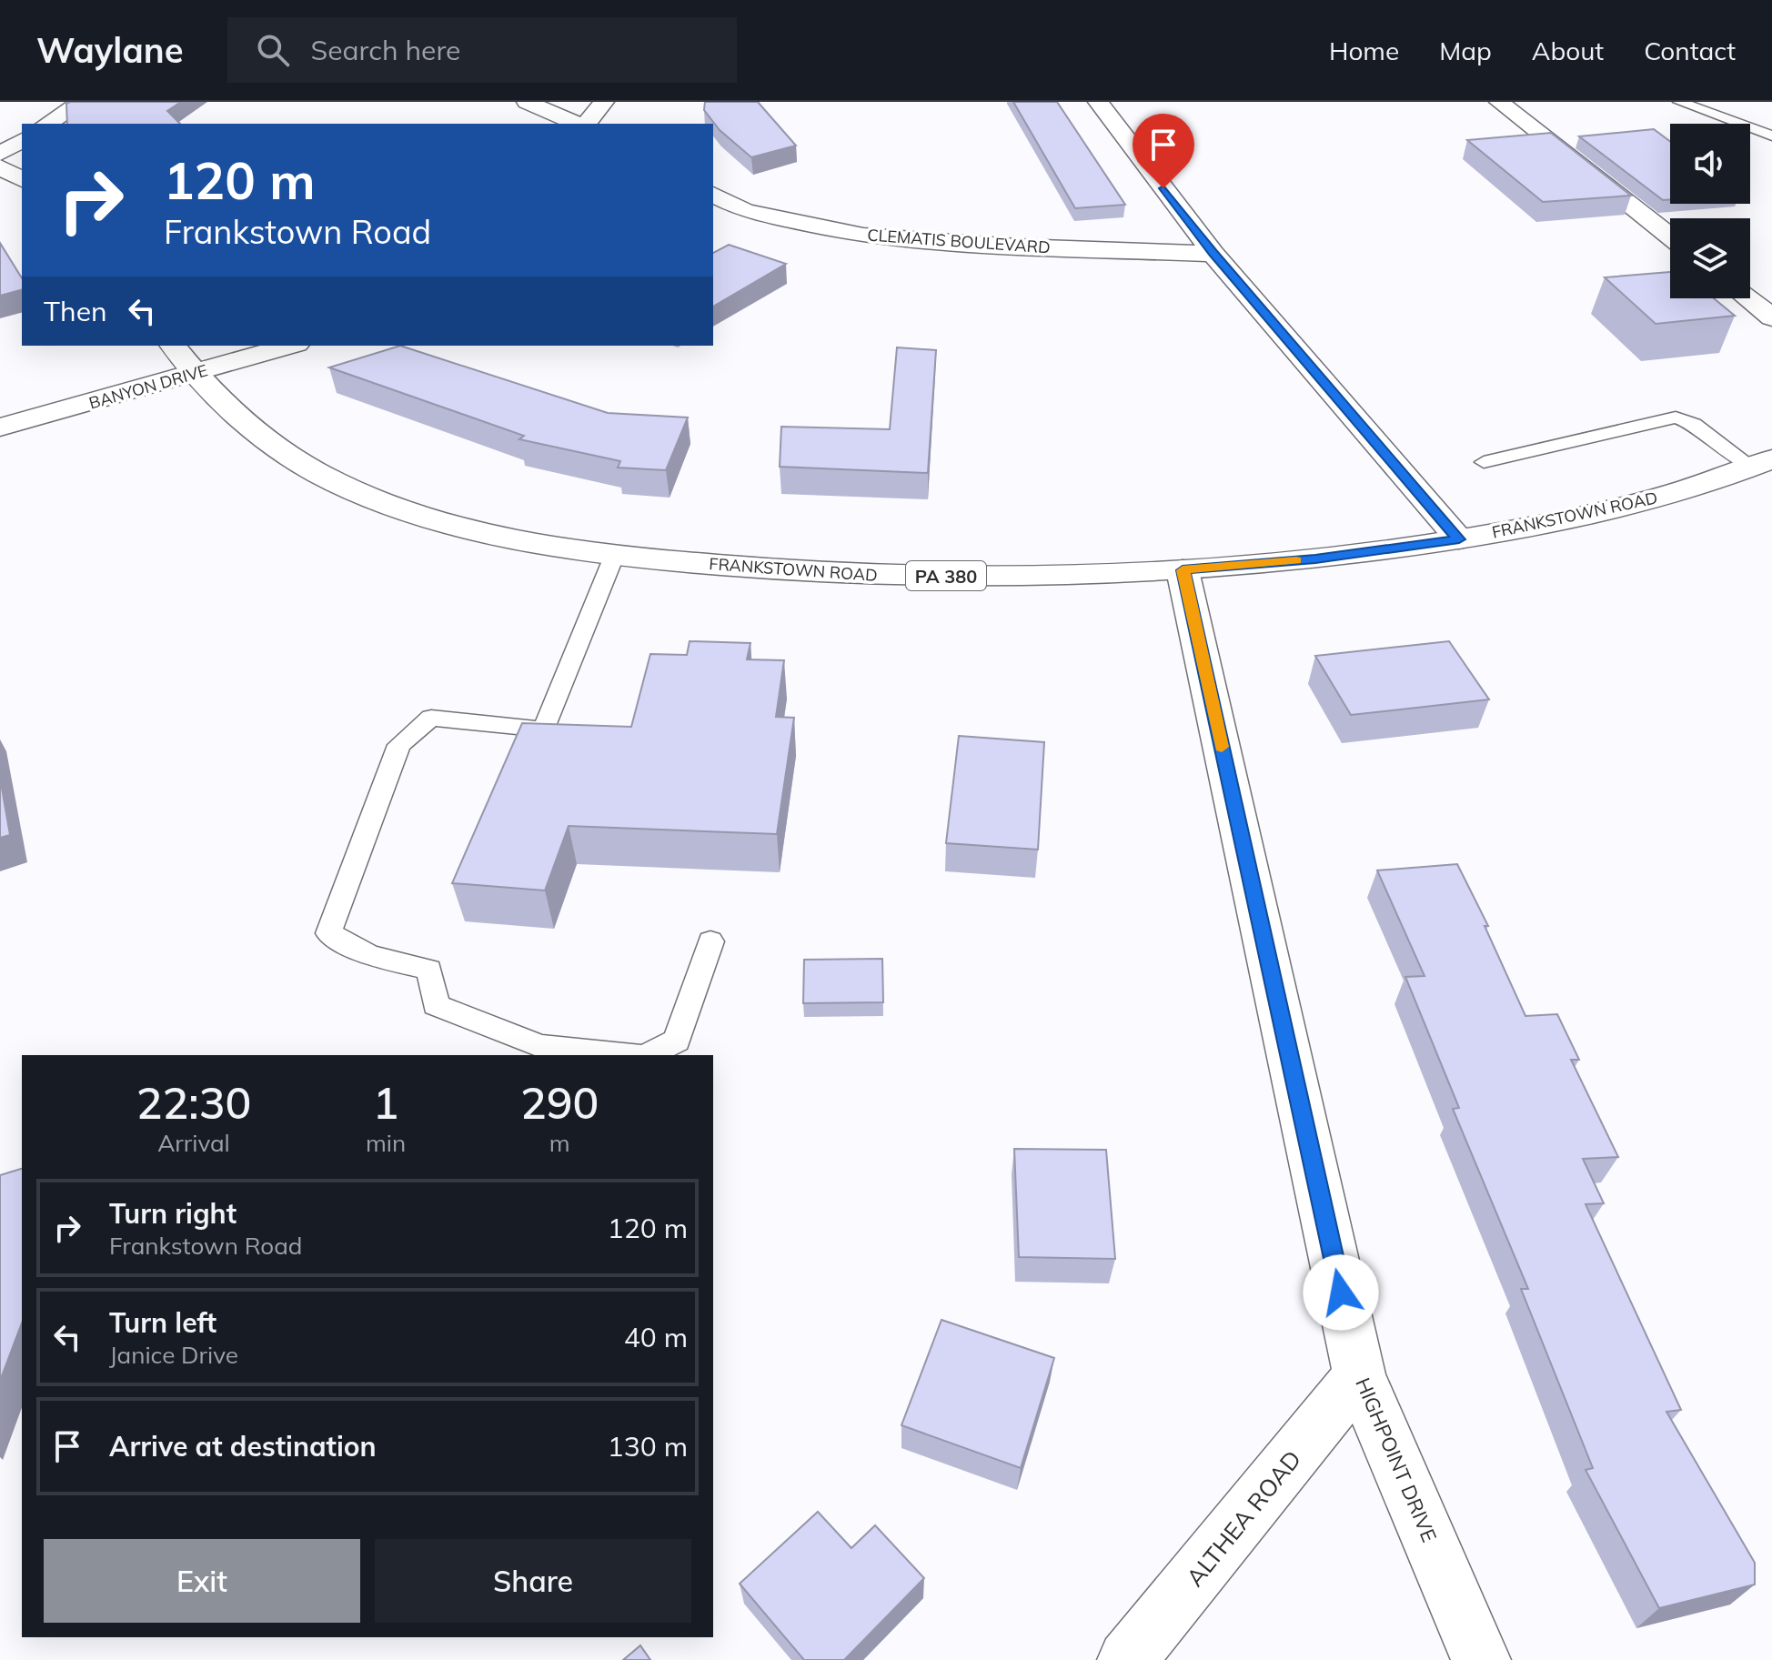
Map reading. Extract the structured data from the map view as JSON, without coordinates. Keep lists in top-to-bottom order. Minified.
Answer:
{"streets":{"street":["CLEMATIS BOULEVARD","BANYON DRIVE","FRANKSTOWN ROAD","PA 380","HIGHPOINT DRIVE","ALTHEA ROAD"]},"crossings":[["BANYON DRIVE","FRANKSTOWN ROAD"],["FRANKSTOWN ROAD","HIGHPOINT DRIVE"],["HIGHPOINT DRIVE","ALTHEA ROAD"]],"page":{"header":"Waylane","search":"Search here","nav":["Home","Map","About","Contact"],"turn":["120 m","Frankstown Road"],"then":"Then","eta":["22:30","Arrival","1","min","290","m"],"list":[{"name":"Turn right","note":"Frankstown Road","value":"120 m"},{"name":"Turn left","note":"Janice Drive","value":"40 m"},{"name":"Arrive at destination","value":"130 m"}],"buttons":["Exit","Share"]}}
